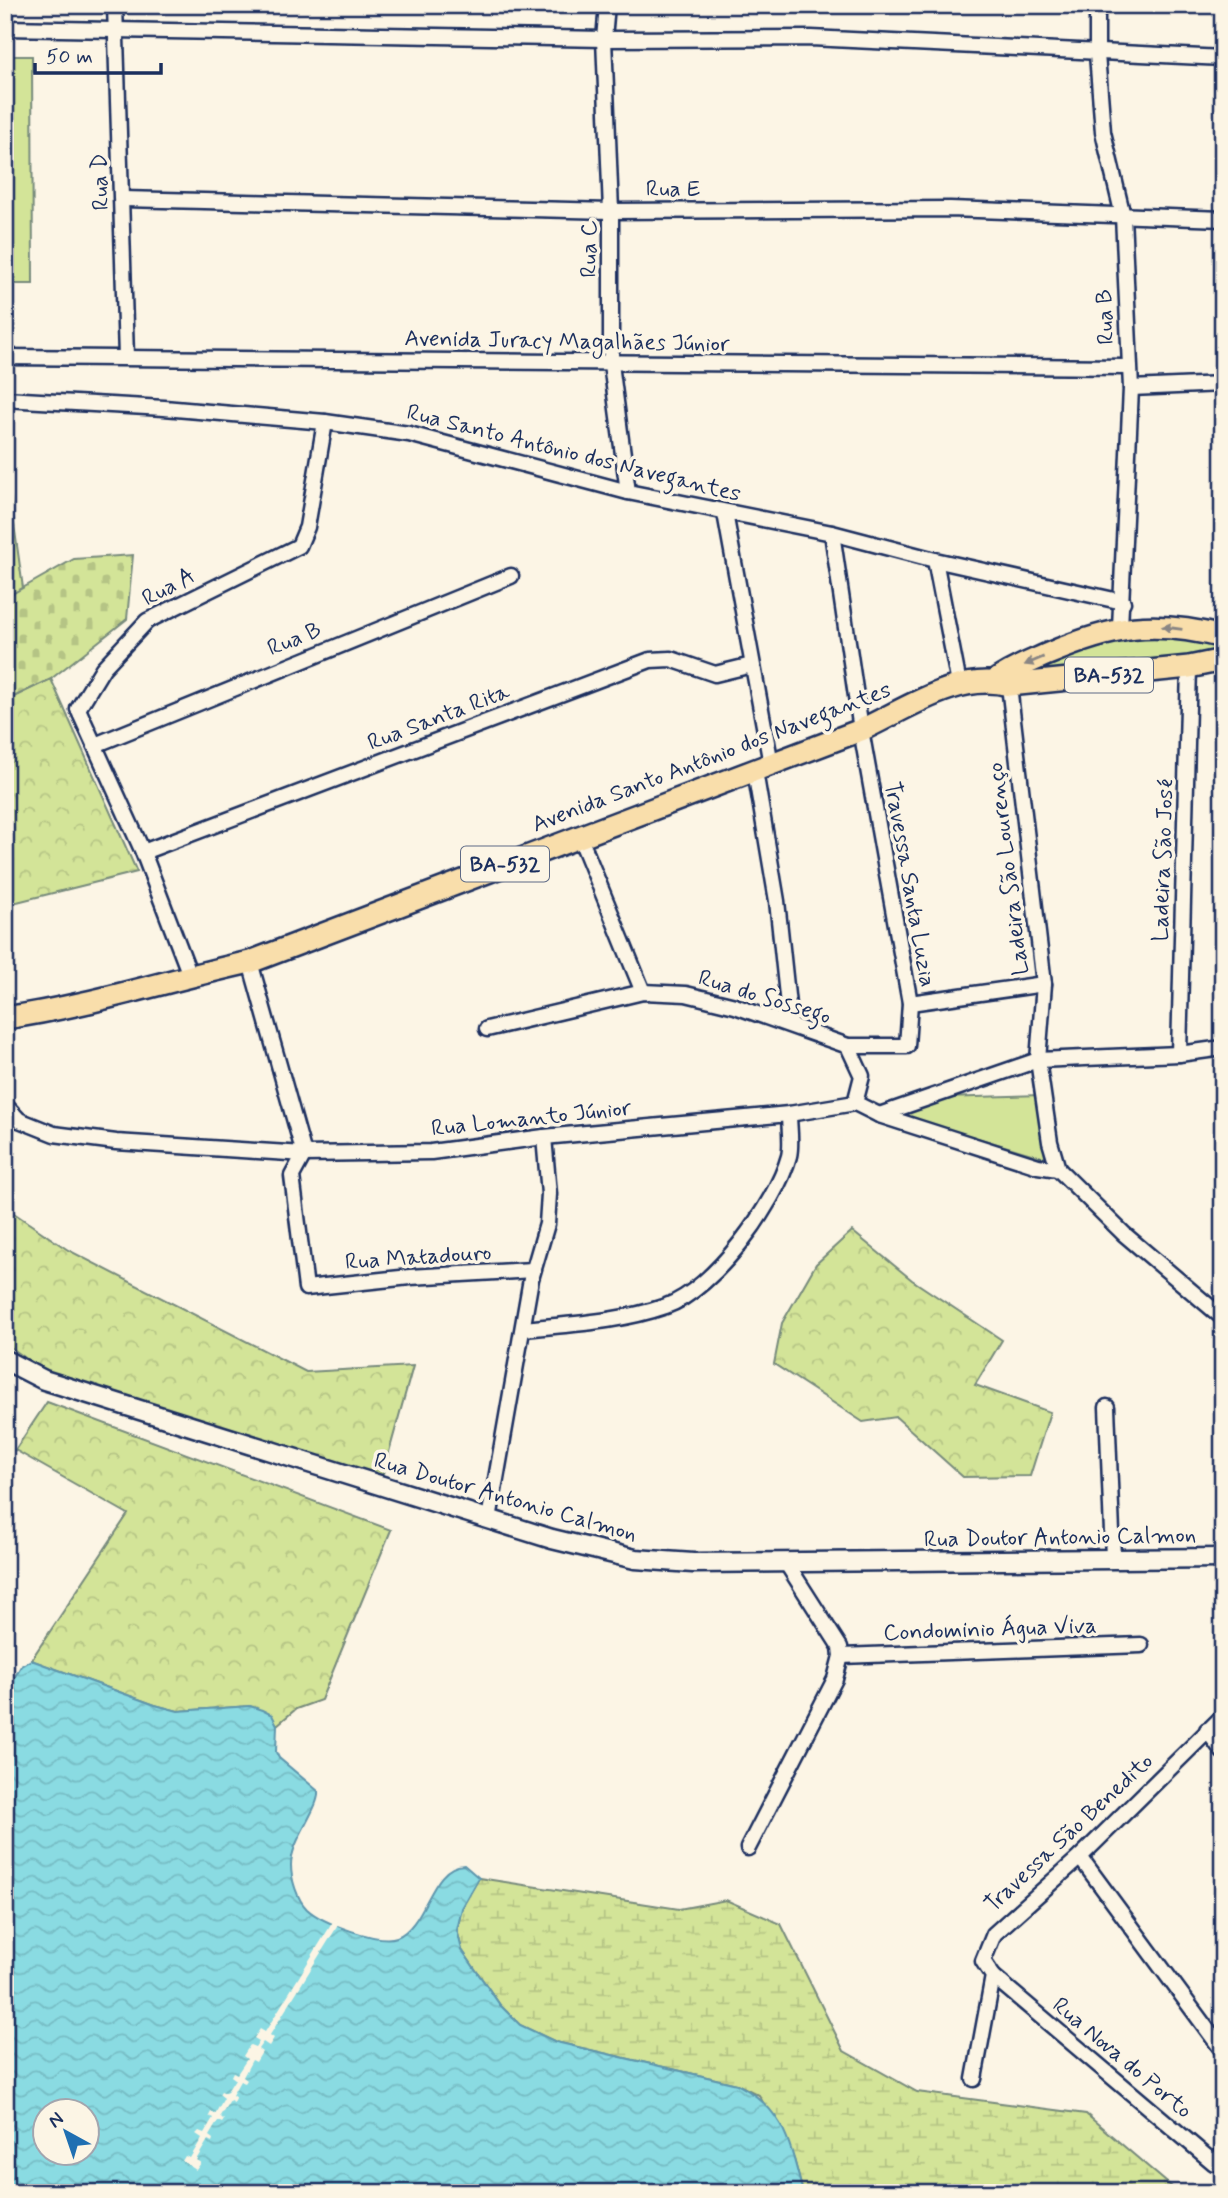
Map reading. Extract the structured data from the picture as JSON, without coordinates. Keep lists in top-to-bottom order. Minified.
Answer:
{"streets":{"main road":["BA-532","Avenida Santo Antônio dos Navegantes"],"street":["Rua D","Rua E","Rua C","Rua B","Avenida Juracy Magalhães Júnior","Rua Santo Antônio dos Navegantes","Rua A","Rua Santa Rita","Ladeira São José","Ladeira São Lourenço","Travessa Santa Luzia","Rua do Sossego","Rua Lomanto Júnior","Rua Matadouro","Rua Doutor Antonio Calmon","Condominio Água Viva","Travessa São Benedito","Rua Nova do Porto"]},"crossings":[["Rua D","Rua E"],["Rua D","Avenida Juracy Magalhães Júnior"],["Rua E","Rua C"],["Rua E","Rua B"],["Rua C","Avenida Juracy Magalhães Júnior"],["Rua C","Rua Santo Antônio dos Navegantes"],["Rua B","Avenida Juracy Magalhães Júnior"],["Rua B","Rua Santo Antônio dos Navegantes"],["Rua B","Rua A"],["Rua B","BA-532"],["Rua B","Avenida Santo Antônio dos Navegantes"],["Rua Santo Antônio dos Navegantes","Rua A"],["Rua Santo Antônio dos Navegantes","Travessa Santa Luzia"],["Rua A","Rua Santa Rita"],["Rua A","Avenida Santo Antônio dos Navegantes"],["BA-532","Avenida Santo Antônio dos Navegantes"],["Avenida Santo Antônio dos Navegantes","Ladeira São José"],["Avenida Santo Antônio dos Navegantes","Ladeira São Lourenço"],["Avenida Santo Antônio dos Navegantes","Travessa Santa Luzia"],["Travessa Santa Luzia","Rua do Sossego"],["Rua Lomanto Júnior","Rua Matadouro"],["Travessa São Benedito","Rua Nova do Porto"]],"scale_bar":"50 m","north":"top left"}
